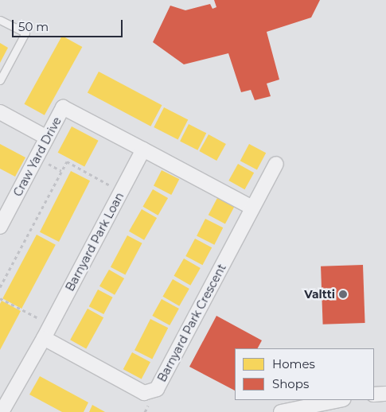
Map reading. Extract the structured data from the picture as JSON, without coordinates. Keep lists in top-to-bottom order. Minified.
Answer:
{"streets":{"street":["Craw Yard Drive","Barnyard Park Loan","Barnyard Park Crescent"]},"crossings":[["Craw Yard Drive","Barnyard Park Loan"],["Barnyard Park Loan","Barnyard Park Crescent"]],"places":["Valtti"],"legend":["Homes","Shops"],"scale_bar":"50 m"}
